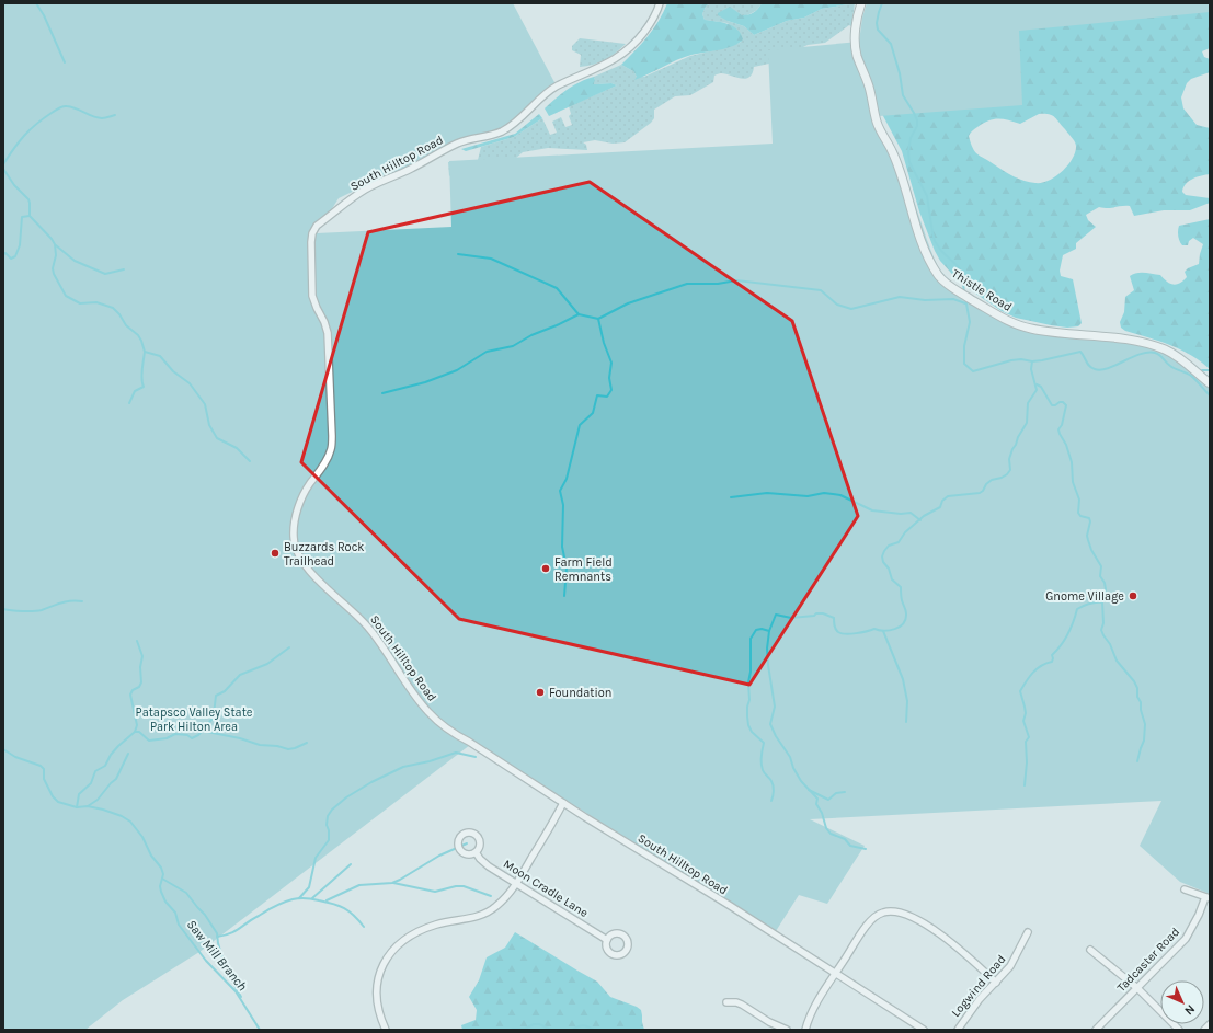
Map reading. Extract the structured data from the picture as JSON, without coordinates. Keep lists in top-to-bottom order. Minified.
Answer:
{"streets":{"street":["South Hilltop Road","Thistle Road","Moon Cradle Lane","Tadcaster Road","Logwind Road"]},"water":["Saw Mill Branch"],"parks":["Patapsco Valley State Park Hilton Area"],"places":["Buzzards Rock Trailhead","Farm Field Remnants","Gnome Village","Foundation"],"north":"bottom right"}
